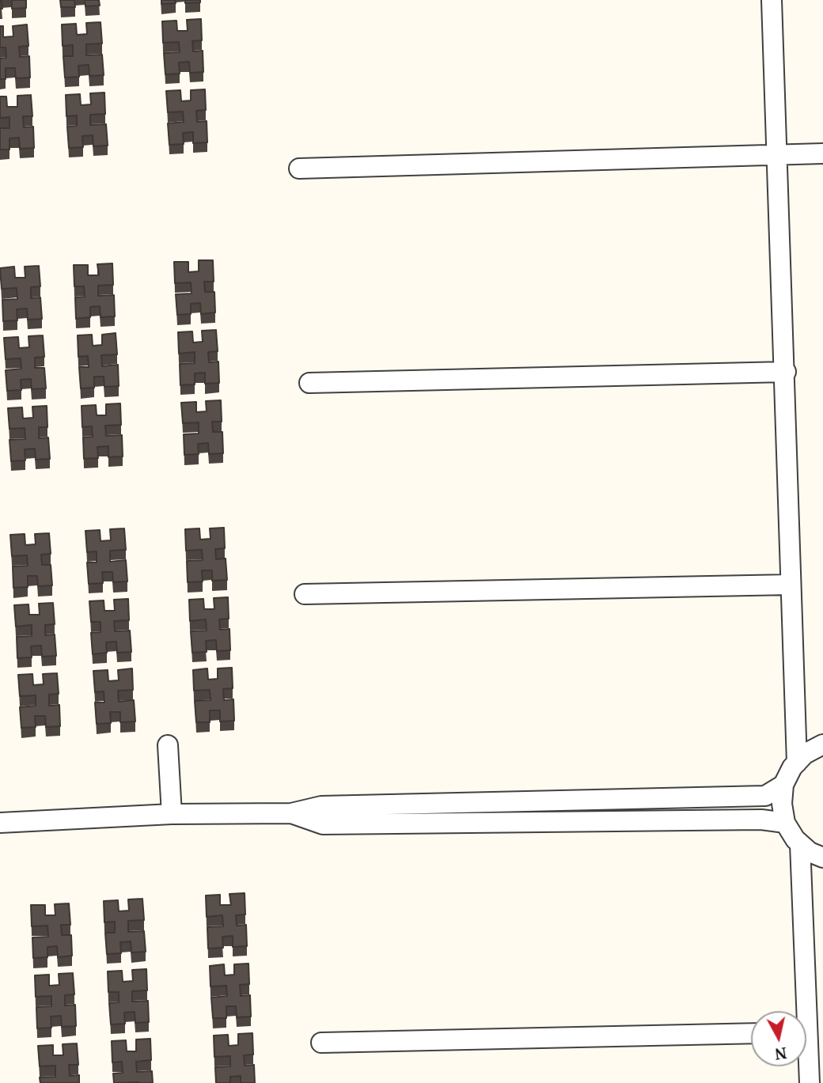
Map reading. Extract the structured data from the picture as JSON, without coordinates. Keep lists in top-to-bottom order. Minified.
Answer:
{"north":"bottom"}
